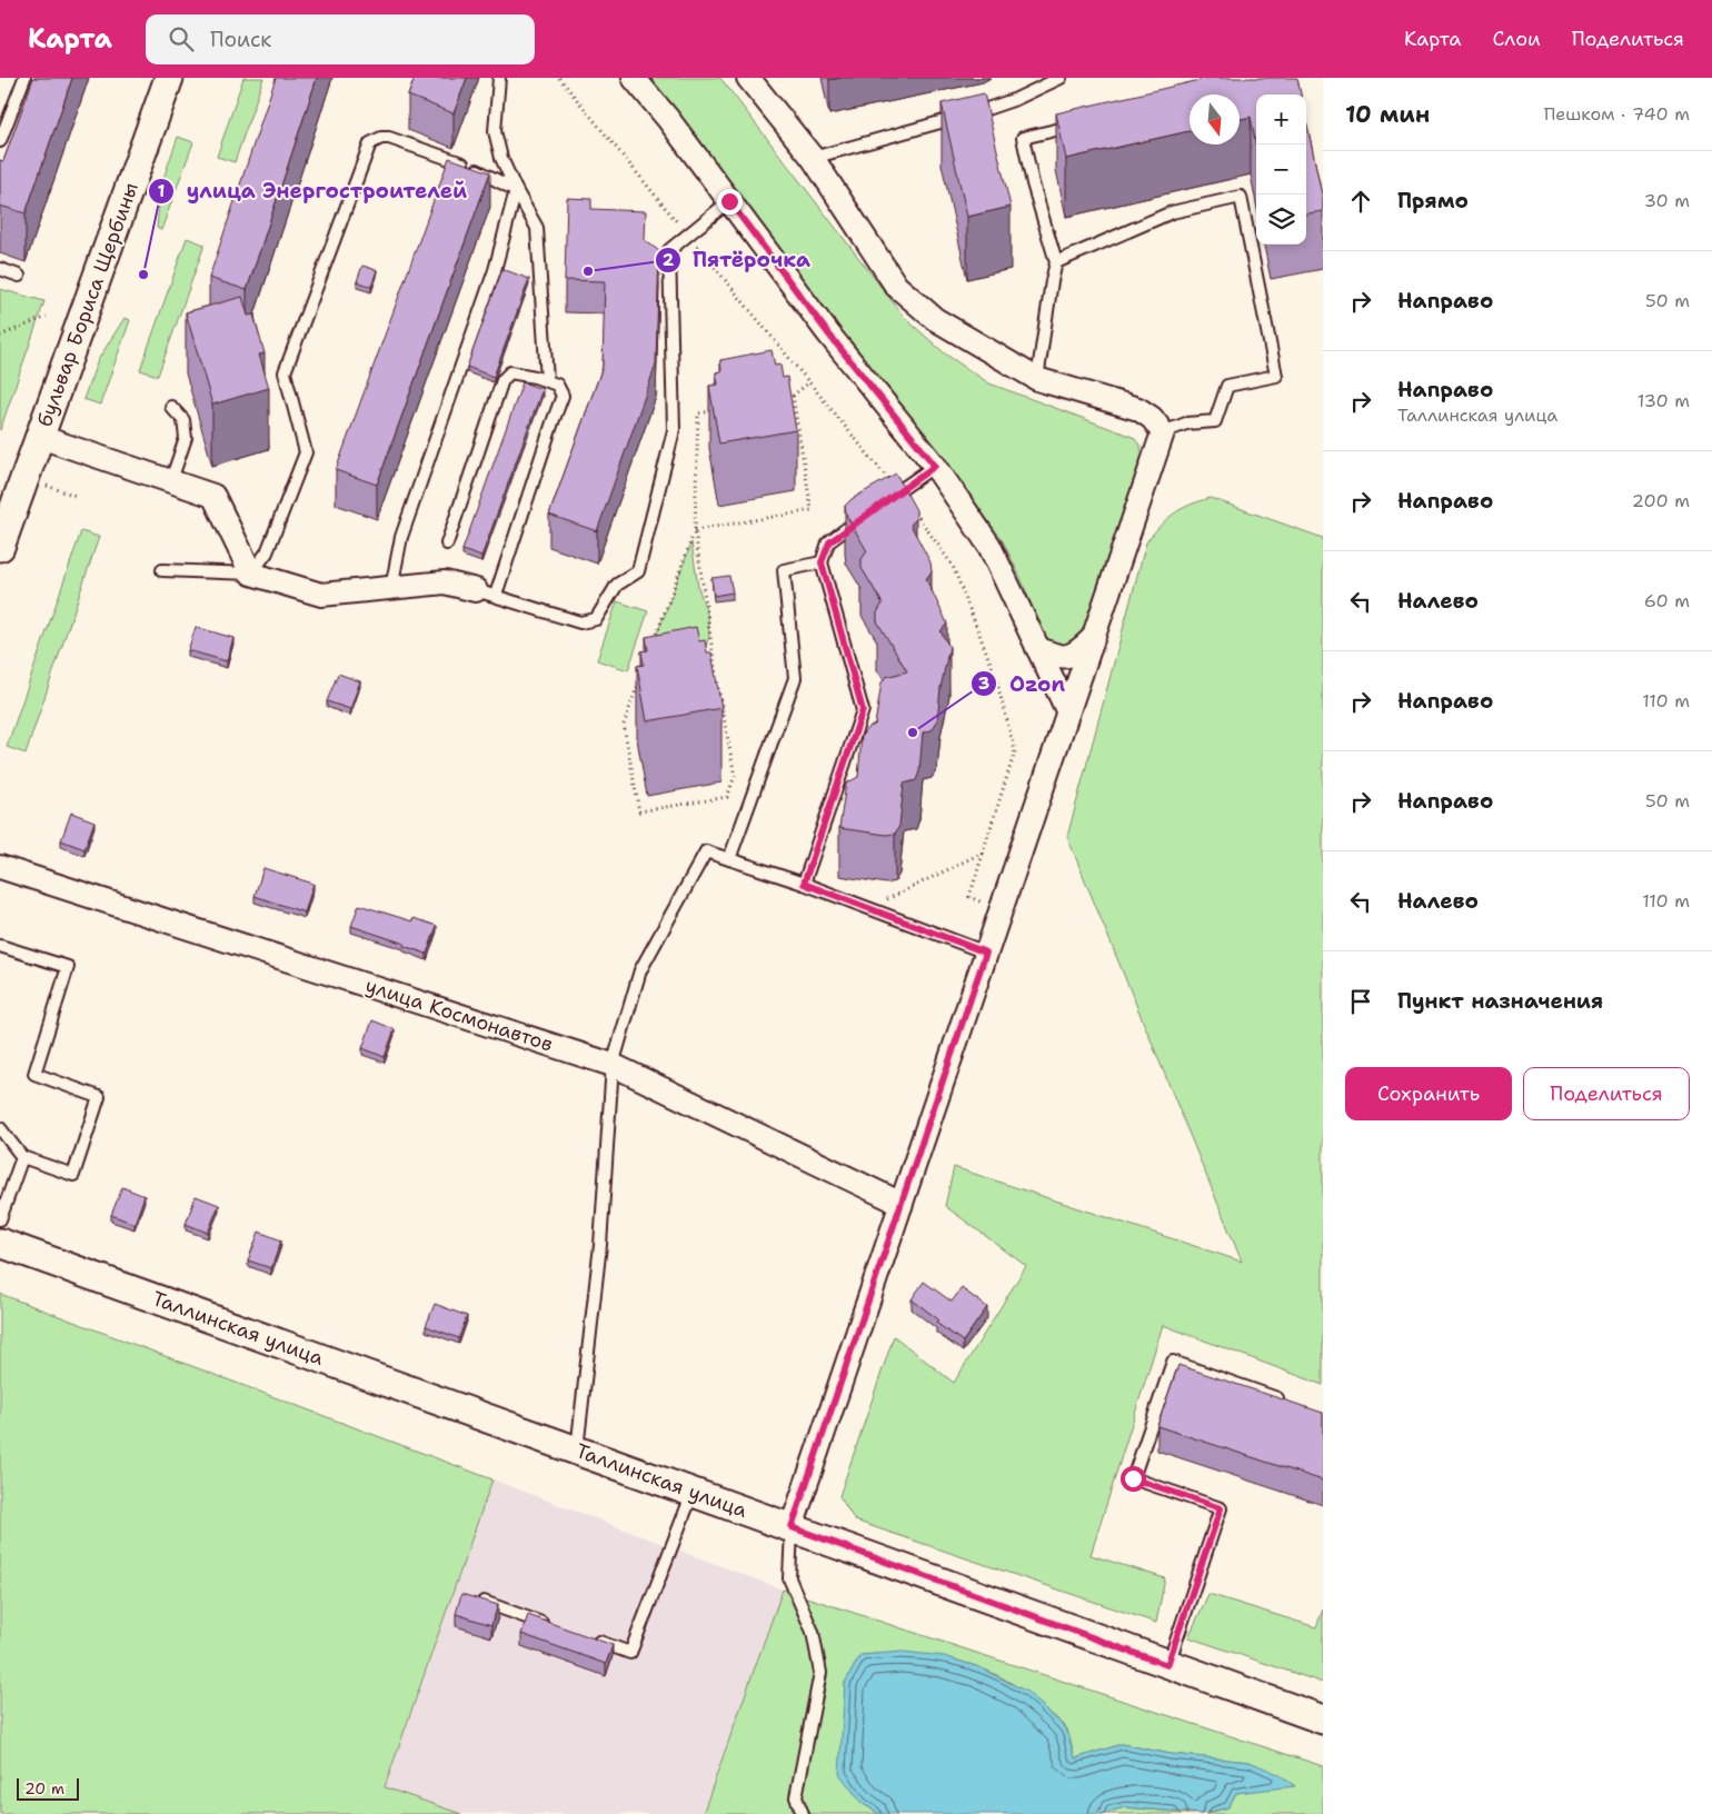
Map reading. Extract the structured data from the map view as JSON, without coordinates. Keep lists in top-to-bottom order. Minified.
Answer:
{"streets":{"street":["бульвар Бориса Щербины","улица Космонавтов","Таллинская улица"]},"places":["Пятёрочка","улица Энергостроителей","Ozon"],"scale_bar":"20 m","north":"bottom","page":{"header":"Карта","search":"Поиск","nav":["Карта","Слои","Поделиться"],"heading":["10 мин","Пешком · 740 m"],"map_buttons":["+","−"],"list":[["Прямо","30 m"],["Направо","50 m"],["Направо","Таллинская улица","130 m"],["Направо","200 m"],["Налево","60 m"],["Направо","110 m"],["Направо","50 m"],["Налево","110 m"],"Пункт назначения"],"buttons":["Сохранить","Поделиться"],"scale":"20 m"}}
